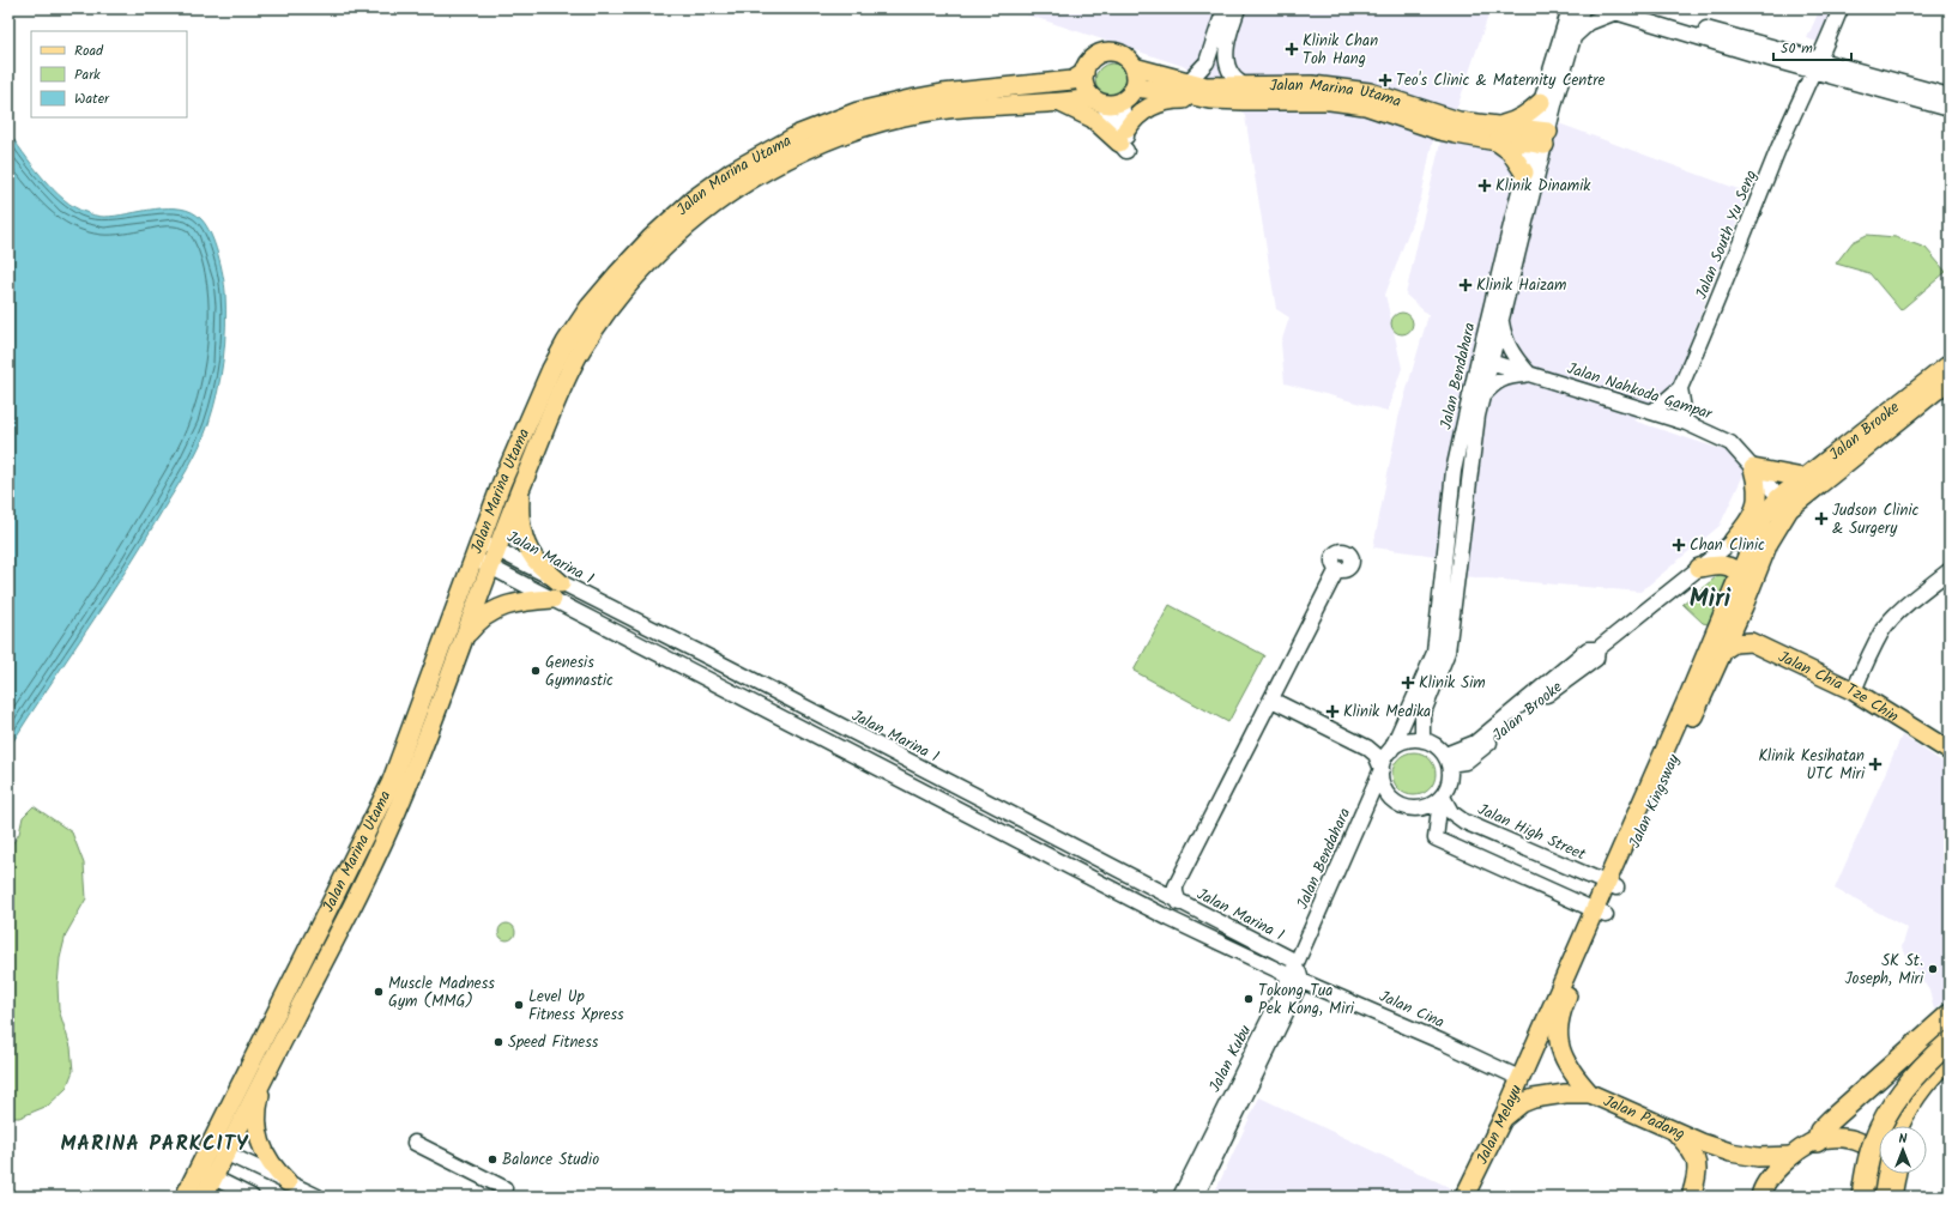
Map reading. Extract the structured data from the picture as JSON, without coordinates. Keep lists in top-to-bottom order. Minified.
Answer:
{"streets":{"main road":["Jalan Marina Utama","Jalan Brooke","Jalan Chia Tze Chin","Jalan Kingsway","Jalan Padang","Jalan Melayu"],"street":["Jalan South Yu Seng","Jalan Bendahara","Jalan Nahkoda Gampar","Jalan Marina 1","Jalan High Street","Jalan Cina","Jalan Kubu"]},"crossings":[["Jalan Marina Utama","Jalan Marina 1"],["Jalan South Yu Seng","Jalan Nahkoda Gampar"],["Jalan Bendahara","Jalan Nahkoda Gampar"],["Jalan Bendahara","Jalan Brooke"],["Jalan Bendahara","Jalan Marina 1"],["Jalan Bendahara","Jalan High Street"],["Jalan Nahkoda Gampar","Jalan Brooke"],["Jalan Nahkoda Gampar","Jalan Kingsway"],["Jalan Brooke","Jalan Kingsway"],["Jalan Brooke","Jalan High Street"],["Jalan Marina 1","Jalan Cina"],["Jalan Marina 1","Jalan Kubu"],["Jalan Chia Tze Chin","Jalan Kingsway"],["Jalan Kingsway","Jalan High Street"],["Jalan Kingsway","Jalan Cina"],["Jalan Kingsway","Jalan Padang"],["Jalan Kingsway","Jalan Melayu"],["Jalan Cina","Jalan Kubu"],["Jalan Cina","Jalan Melayu"],["Jalan Padang","Jalan Melayu"]],"districts":["Miri","MARINA PARKCITY"],"places":{"health":["Klinik Chan Toh Hang","Teo's Clinic & Maternity Centre","Klinik Dinamik","Klinik Haizam","Judson Clinic & Surgery","Chan Clinic","Klinik Sim","Klinik Medika","Klinik Kesihatan UTC Miri"],"other":["Genesis Gymnastic","SK St. Joseph, Miri","Muscle Madness Gym (MMG)","Tokong Tua Pek Kong, Miri","Level Up Fitness Xpress","Speed Fitness","Balance Studio"]},"legend":["Road","Park","Water"],"scale_bar":"50 m","north":"top"}
